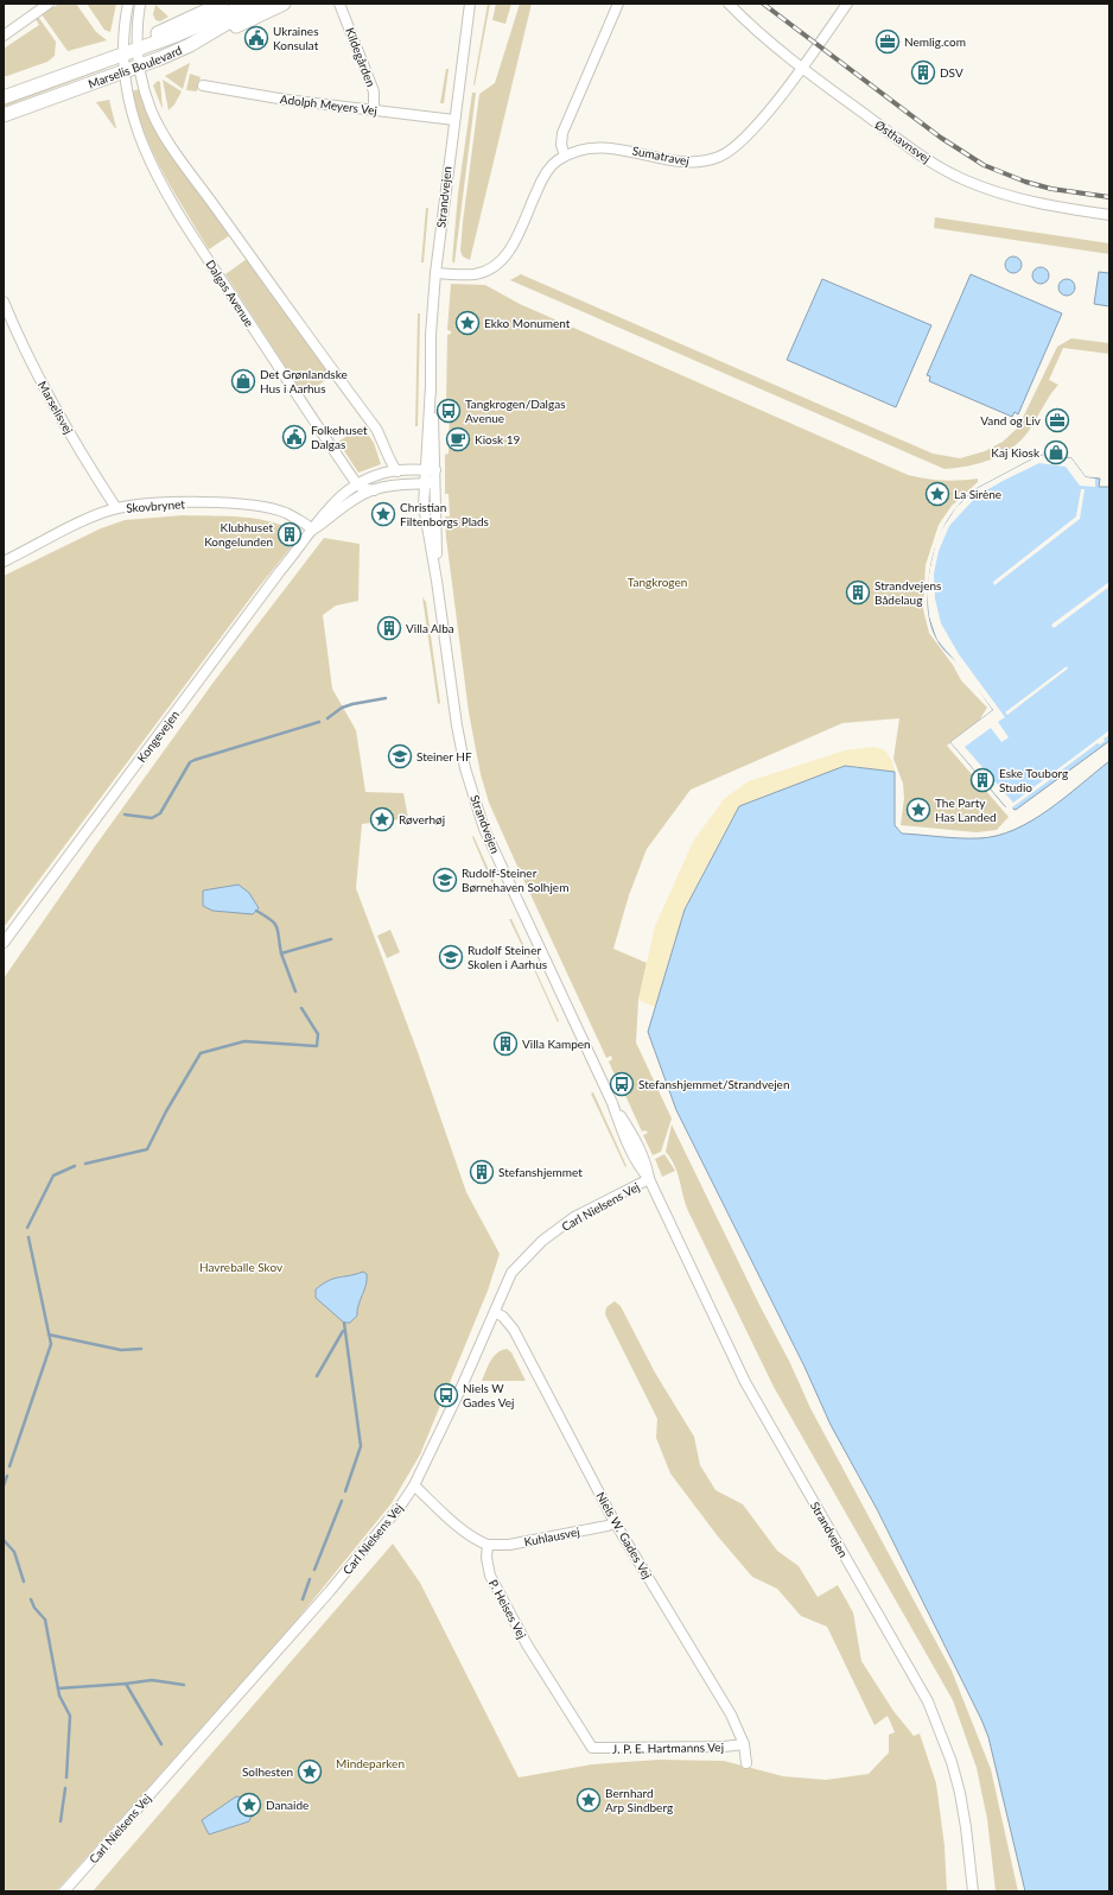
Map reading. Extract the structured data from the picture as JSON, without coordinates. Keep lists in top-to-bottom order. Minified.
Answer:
{"streets":{"main road":["Marselis Boulevard"],"street":["Kildegården","Adolph Meyers Vej","Østhavnsvej","Sumatravej","Strandvejen","Dalgas Avenue","Marselisvej","Skovbrynet","Kongevejen","Carl Nielsens Vej","Niels W. Gades Vej","Kuhlausvej","P. Heises Vej","J. P. E. Hartmanns Vej"]},"crossings":[["Kildegården","Adolph Meyers Vej"],["Marselis Boulevard","Dalgas Avenue"],["Adolph Meyers Vej","Strandvejen"],["Østhavnsvej","Sumatravej"],["Sumatravej","Strandvejen"],["Strandvejen","Carl Nielsens Vej"],["Marselisvej","Skovbrynet"],["Skovbrynet","Kongevejen"],["Carl Nielsens Vej","Niels W. Gades Vej"],["Niels W. Gades Vej","Kuhlausvej"],["Niels W. Gades Vej","J. P. E. Hartmanns Vej"],["Kuhlausvej","P. Heises Vej"],["P. Heises Vej","J. P. E. Hartmanns Vej"]],"parks":["Tangkrogen","Havreballe Skov","Mindeparken"],"places":{"public building":["Ukraines Konsulat","Folkehuset Dalgas"],"office":["Nemlig.com","Vand og Liv"],"building":["DSV","Klubhuset Kongelunden","Strandvejens Bådelaug","Villa Alba","Eske Touborg Studio","Villa Kampen","Stefanshjemmet"],"place":["Ekko Monument","La Sirène","Christian Filtenborgs Plads","The Party Has Landed","Røverhøj","Solhesten","Bernhard Arp Sindberg","Danaide"],"shop":["Det Grønlandske Hus i Aarhus","Kaj Kiosk"],"bus stop":["Tangkrogen/Dalgas Avenue","Stefanshjemmet/Strandvejen","Niels W Gades Vej"],"cafe":["Kiosk 19"],"school or university":["Steiner HF","Rudolf-Steiner Børnehaven Solhjem","Rudolf Steiner Skolen i Aarhus"]}}
